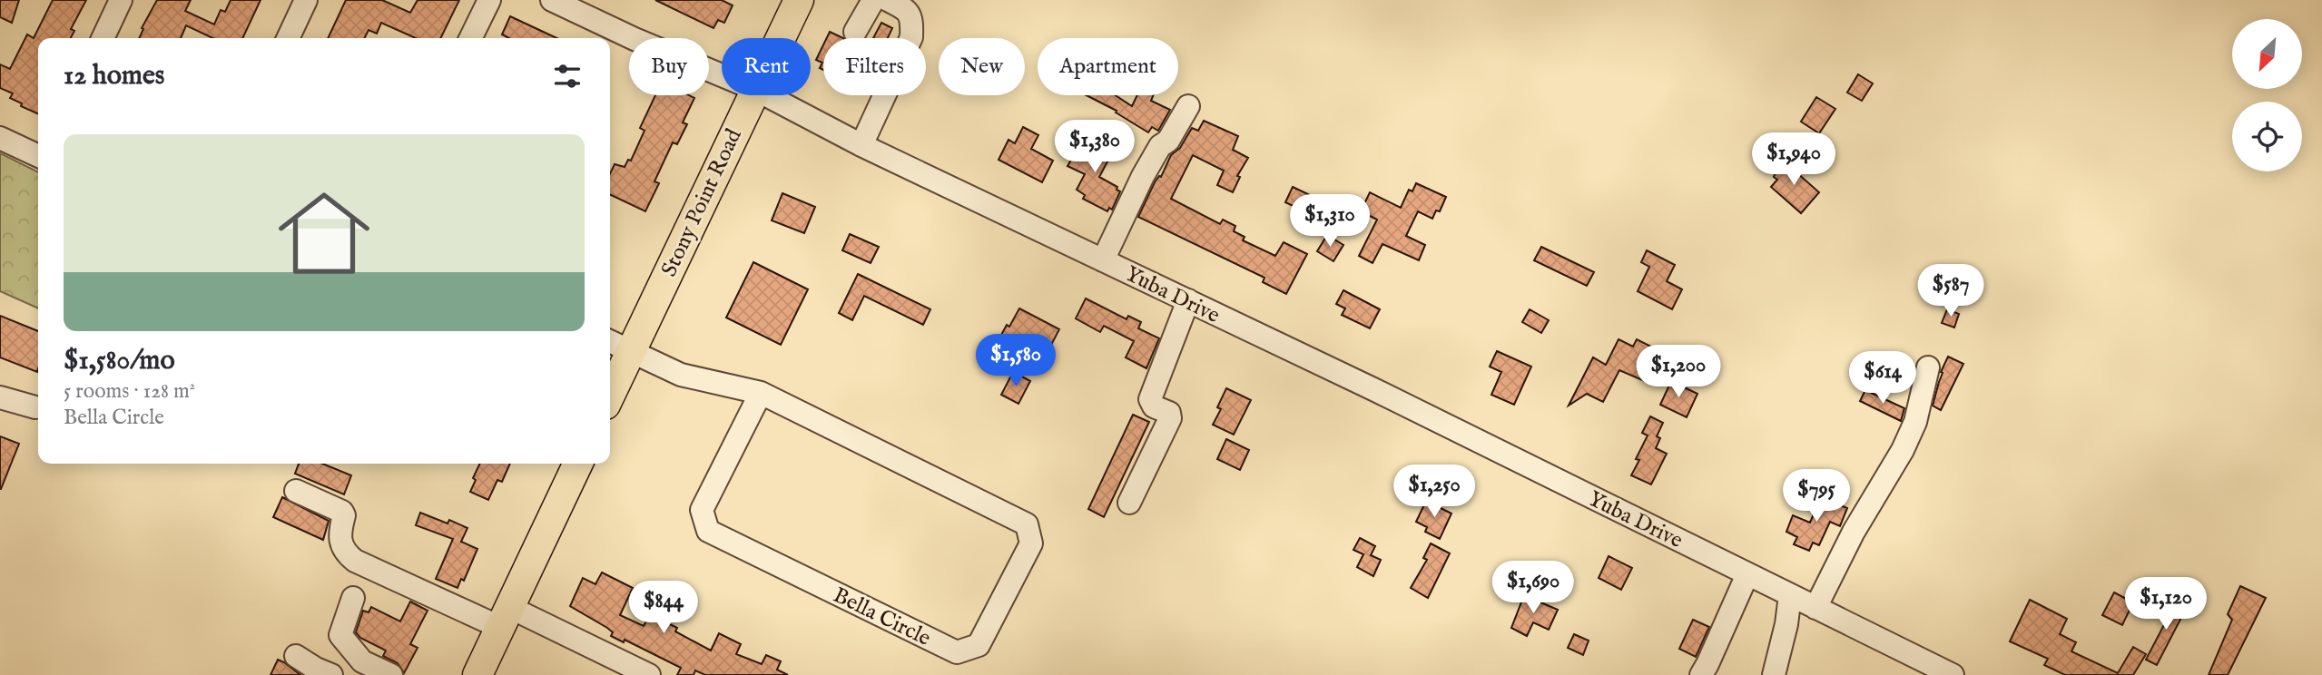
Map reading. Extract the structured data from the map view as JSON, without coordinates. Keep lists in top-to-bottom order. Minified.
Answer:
{"streets":{"main road":["Stony Point Road"],"street":["Yuba Drive","Bella Circle"]},"crossings":[["Stony Point Road","Bella Circle"]],"north":"bottom left","page":{"chip":["Buy","Rent","Filters","New","Apartment"],"heading":"12 homes","list":[{"name":"$1,580/mo","note":"5 rooms · 128 m² · Bella Circle"}],"price":["$1,380","$1,940","$1,310","$587","$1,580","$1,200","$614","$1,250","$795","$1,690","$1,120","$844"]}}
